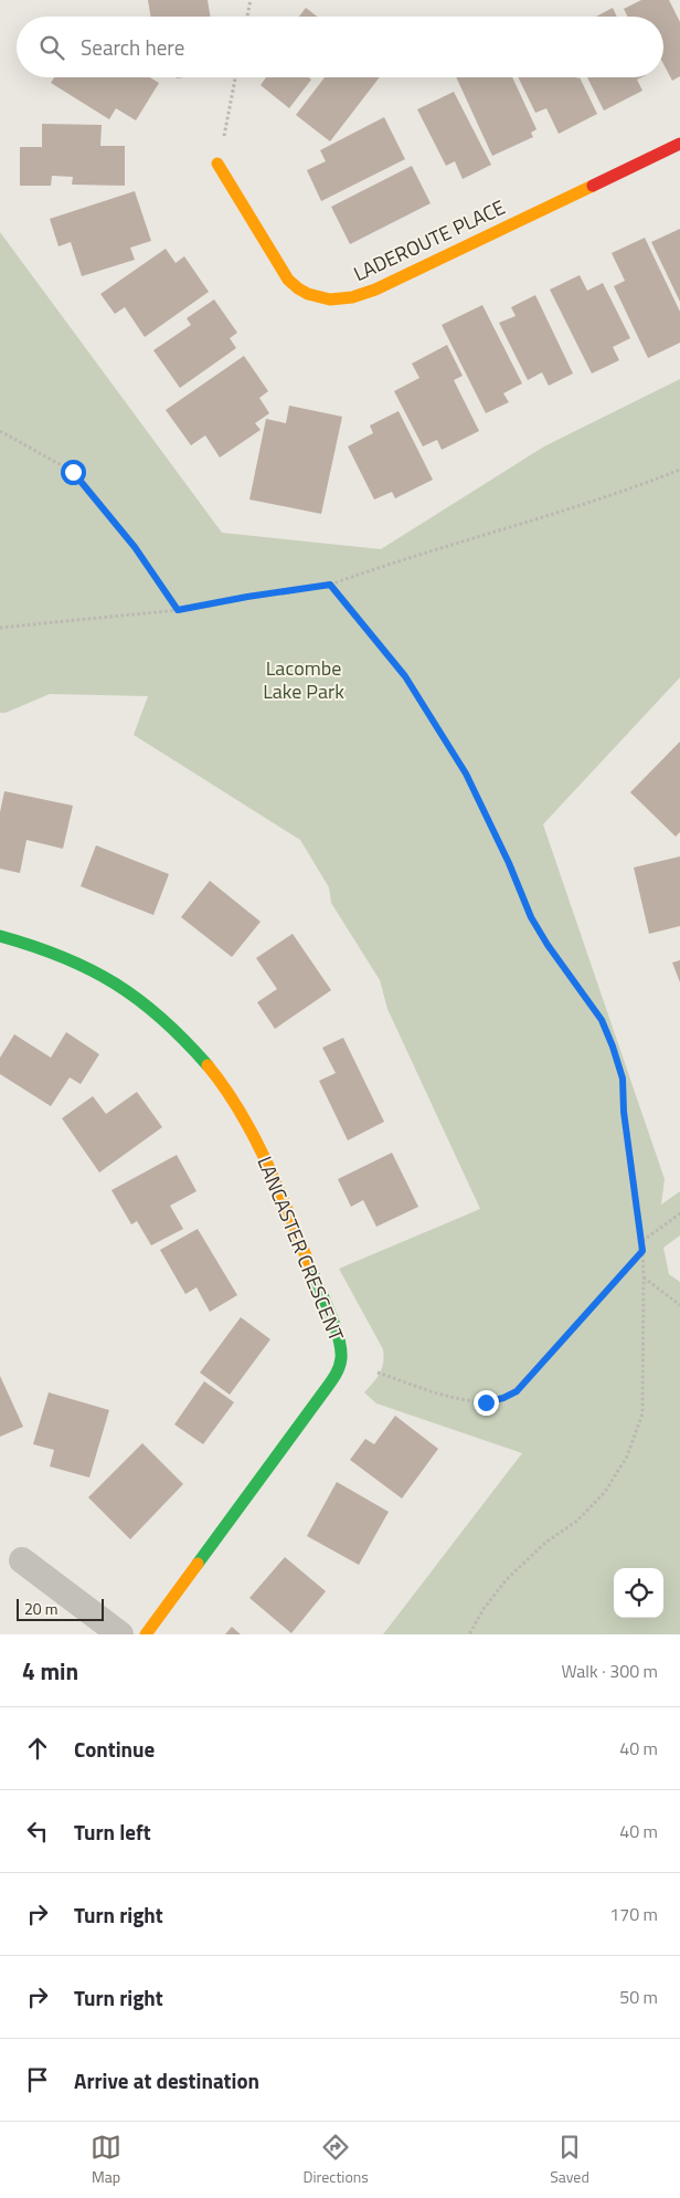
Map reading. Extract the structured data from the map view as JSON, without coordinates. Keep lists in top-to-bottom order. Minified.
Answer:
{"streets":{"street":["LADEROUTE PLACE","LANCASTER CRESCENT"]},"parks":["Lacombe Lake Park"],"scale_bar":"20 m","page":{"search":"Search here","scale":"20 m","heading":["4 min","Walk · 300 m"],"list":[["Continue","40 m"],["Turn left","40 m"],["Turn right","170 m"],["Turn right","50 m"],"Arrive at destination"],"nav":["Map","Directions","Saved"]}}
